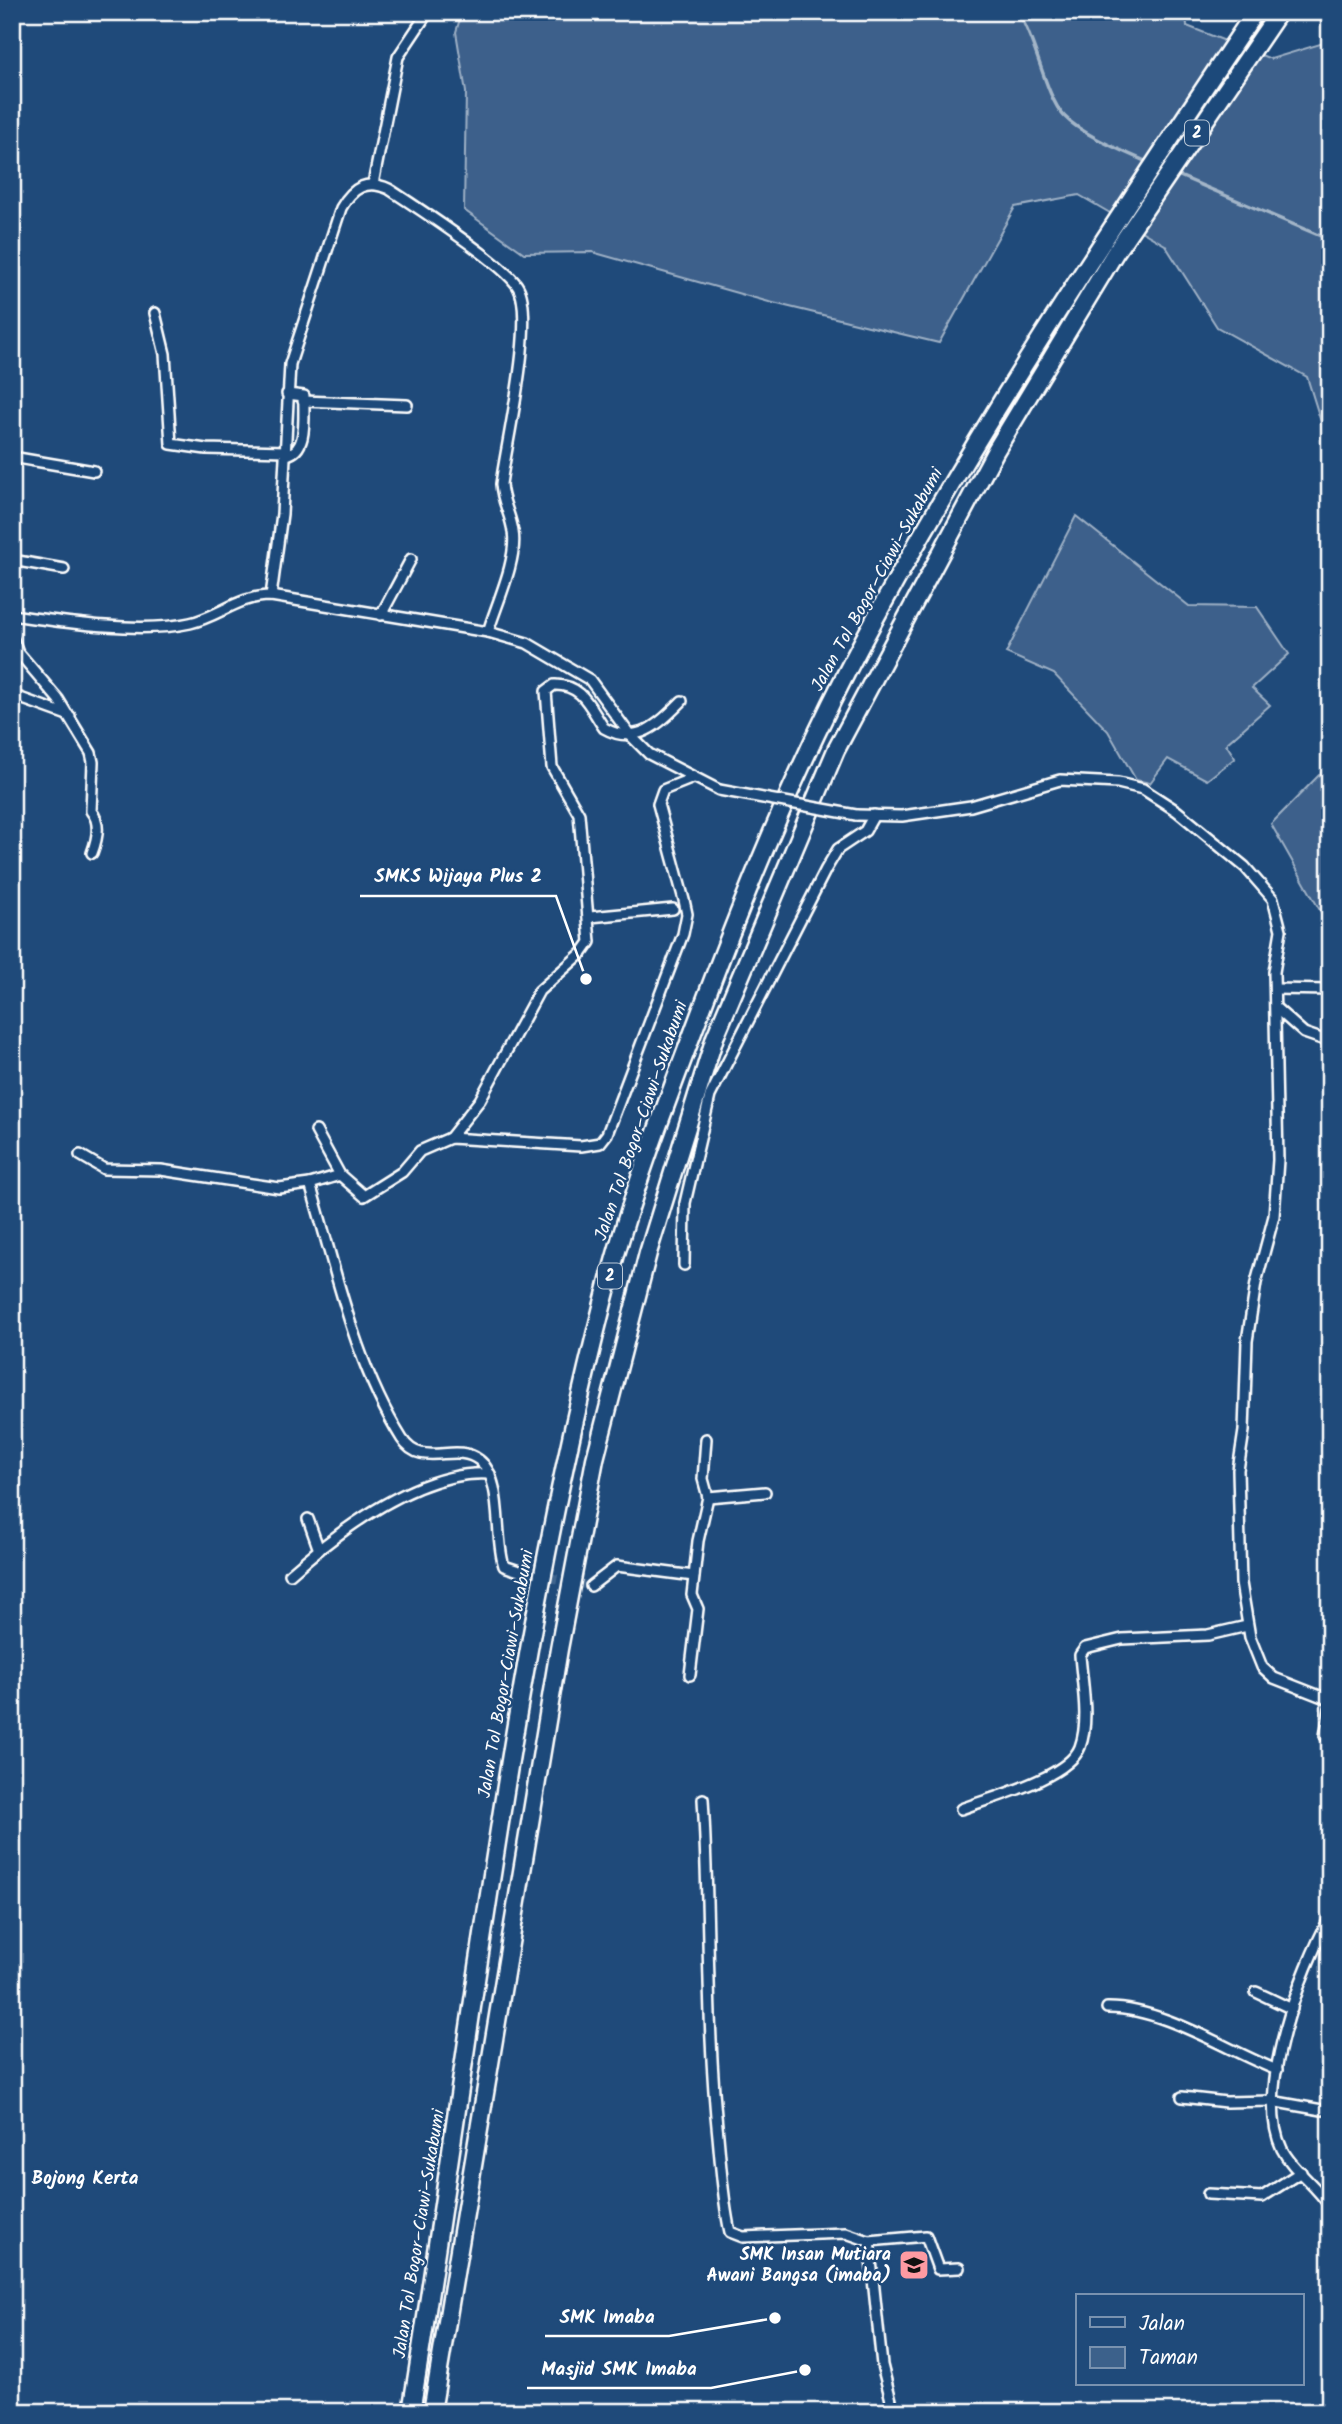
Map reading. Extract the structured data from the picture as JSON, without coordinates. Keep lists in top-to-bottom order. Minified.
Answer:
{"streets":{"highway":["2","Jalan Tol Bogor–Ciawi–Sukabumi"]},"districts":["Bojong Kerta"],"places":{"other":["SMKS Wijaya Plus 2","SMK Imaba","Masjid SMK Imaba"],"school or university":["SMK Insan Mutiara Awani Bangsa (imaba)"]},"legend":["Jalan","Taman"]}
